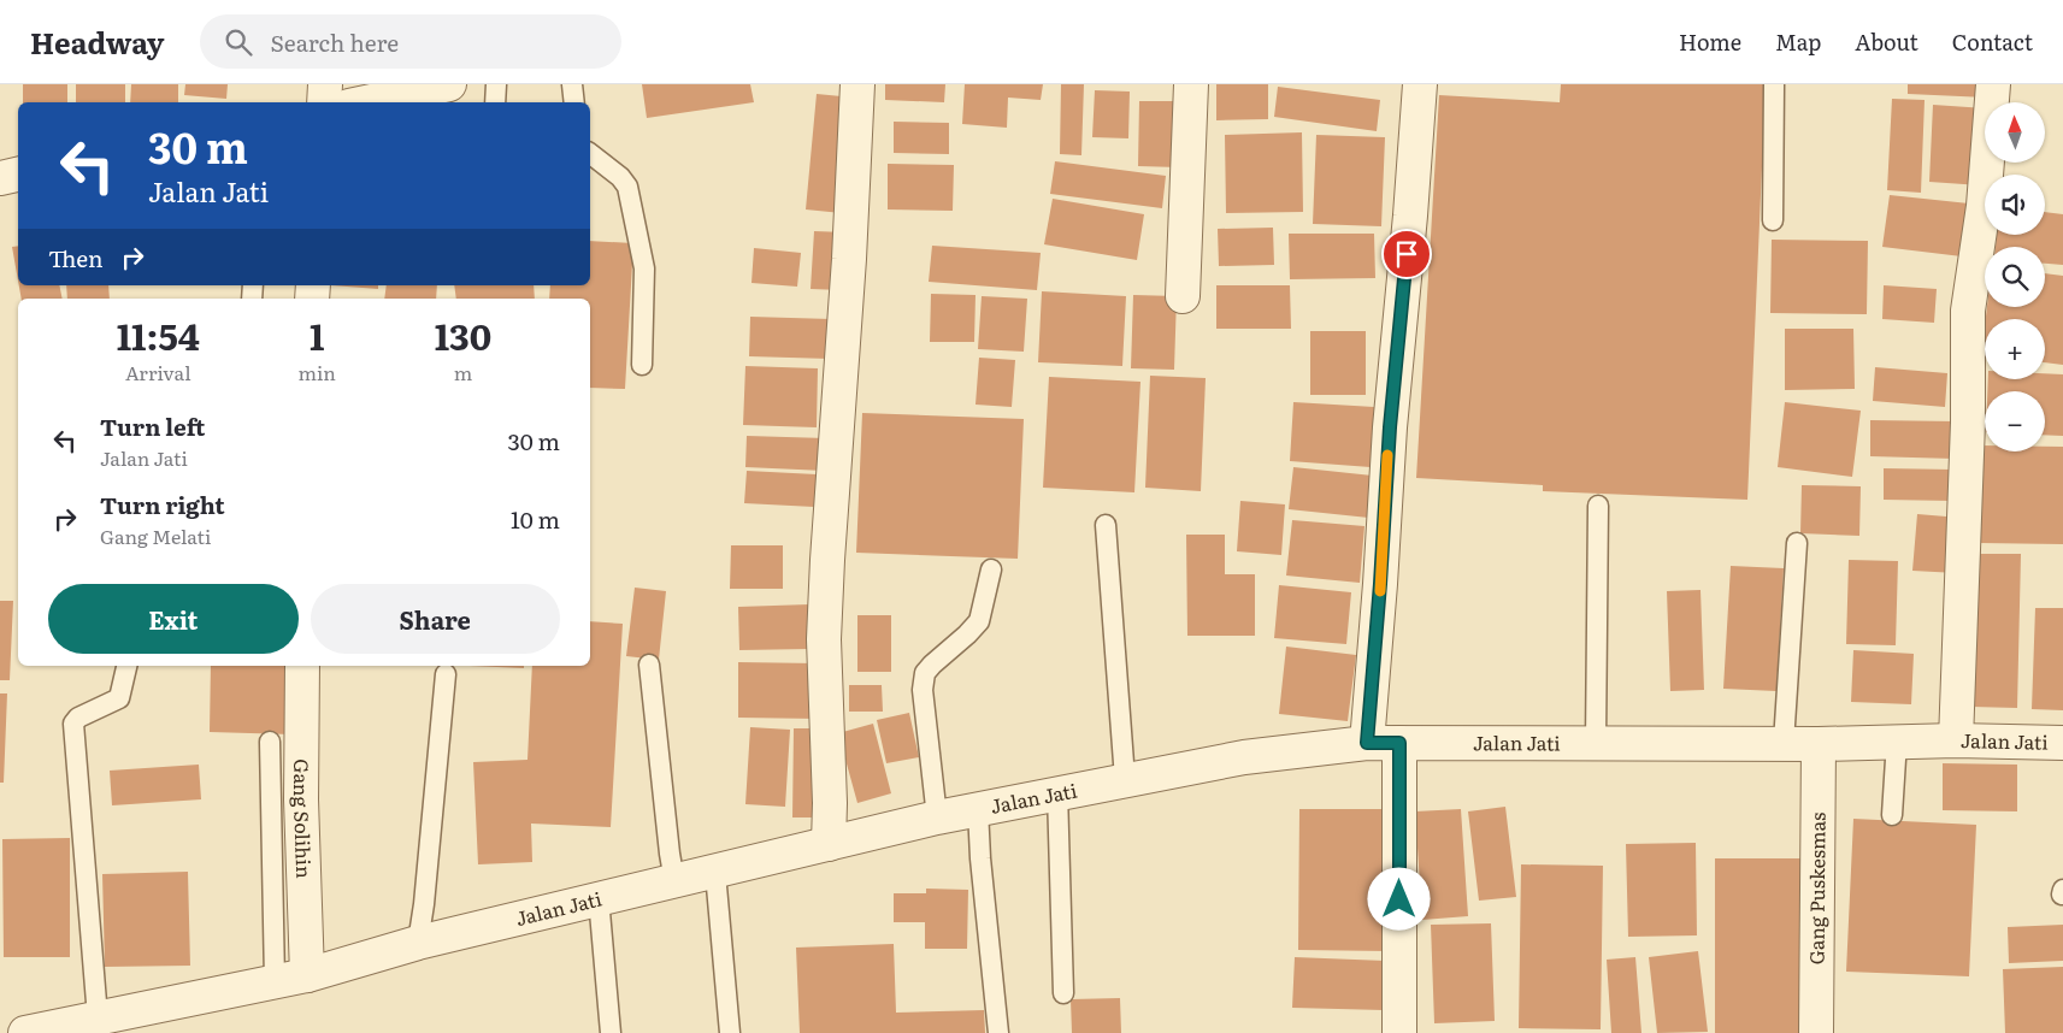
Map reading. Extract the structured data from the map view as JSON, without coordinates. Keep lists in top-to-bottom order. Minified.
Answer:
{"streets":{"street":["Jalan Jati","Gang Solihin","Gang Puskesmas"]},"crossings":[["Jalan Jati","Gang Solihin"],["Jalan Jati","Gang Puskesmas"]],"north":"top","page":{"header":"Headway","search":"Search here","nav":["Home","Map","About","Contact"],"map_buttons":["+","−"],"turn":["30 m","Jalan Jati"],"then":"Then","eta":["11:54","Arrival","1","min","130","m"],"list":[{"name":"Turn left","note":"Jalan Jati","value":"30 m"},{"name":"Turn right","note":"Gang Melati","value":"10 m"}],"buttons":["Exit","Share"]}}
